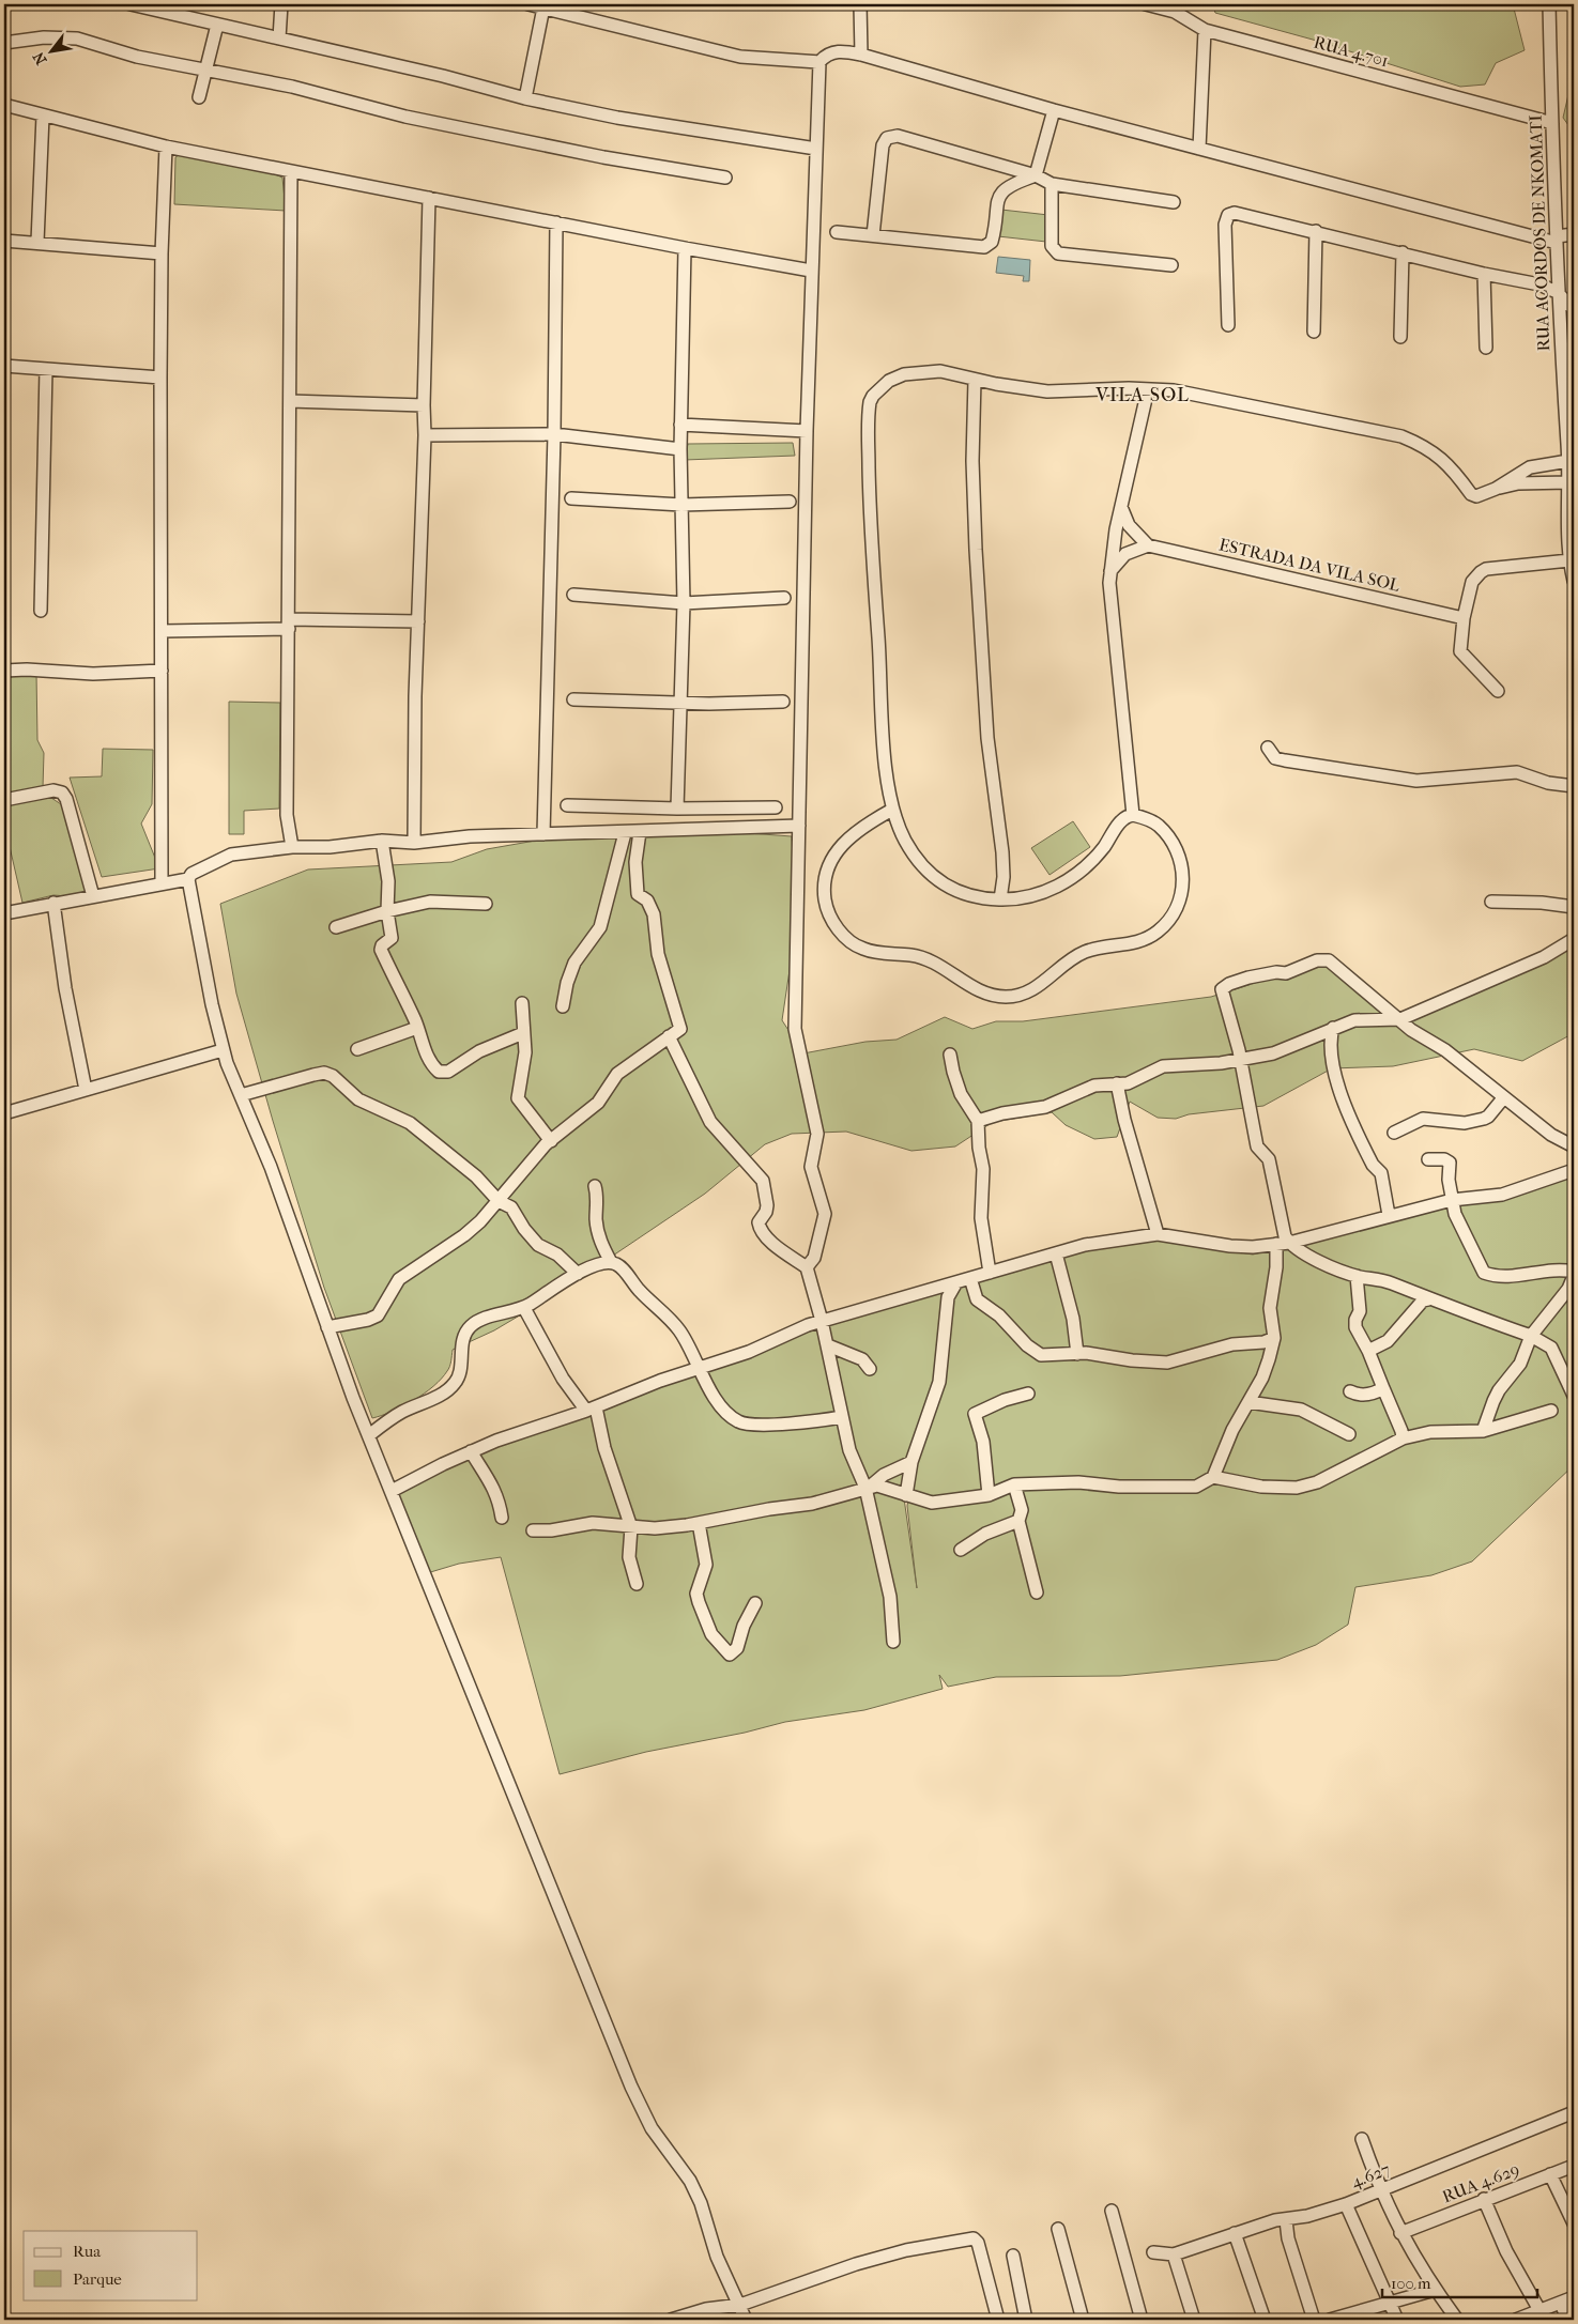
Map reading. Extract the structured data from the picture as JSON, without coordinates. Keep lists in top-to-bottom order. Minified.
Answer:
{"streets":{"street":["RUA 4.701","RUA ACORDOS DE NKOMATI","ESTRADA DA VILA SOL","4.627","RUA 4.629"]},"crossings":[["RUA 4.701","RUA ACORDOS DE NKOMATI"]],"districts":["VILA SOL"],"legend":["Rua","Parque"],"scale_bar":"100 m","north":"bottom left"}
